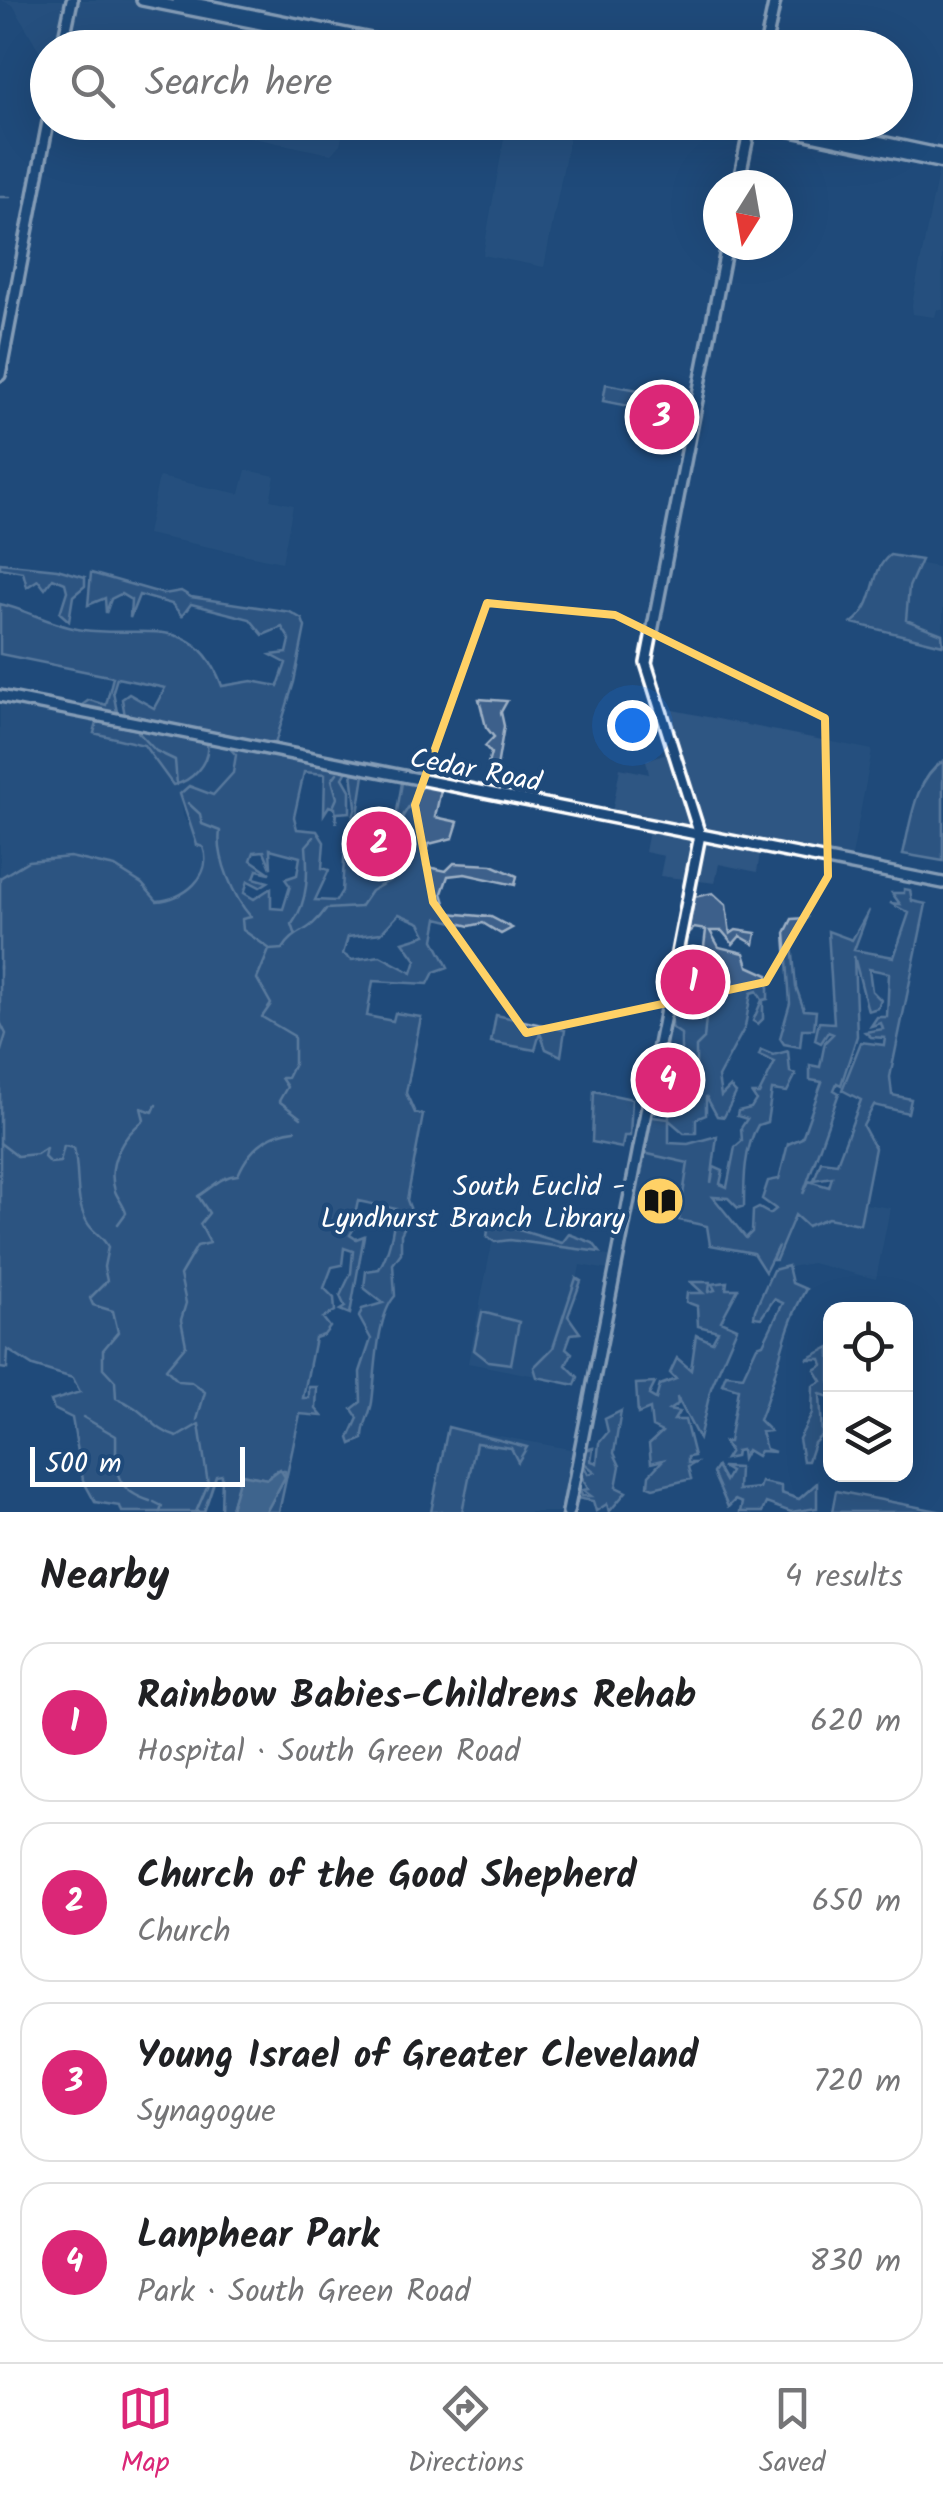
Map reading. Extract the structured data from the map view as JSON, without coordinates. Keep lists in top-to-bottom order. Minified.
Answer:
{"streets":{"main road":["Cedar Road"]},"places":{"library":["South Euclid - Lyndhurst Branch Library"]},"scale_bar":"500 m","north":"bottom","page":{"search":"Search here","pins":["3","2","1","4"],"scale":"500 m","heading":["Nearby","4 results"],"list":[{"mark":"1","name":"Rainbow Babies-Childrens Rehab","note":"Hospital · South Green Road","value":"620 m"},{"mark":"2","name":"Church of the Good Shepherd","note":"Church","value":"650 m"},{"mark":"3","name":"Young Israel of Greater Cleveland","note":"Synagogue","value":"720 m"},{"mark":"4","name":"Lanphear Park","note":"Park · South Green Road","value":"830 m"}],"nav":["Map","Directions","Saved"]}}
